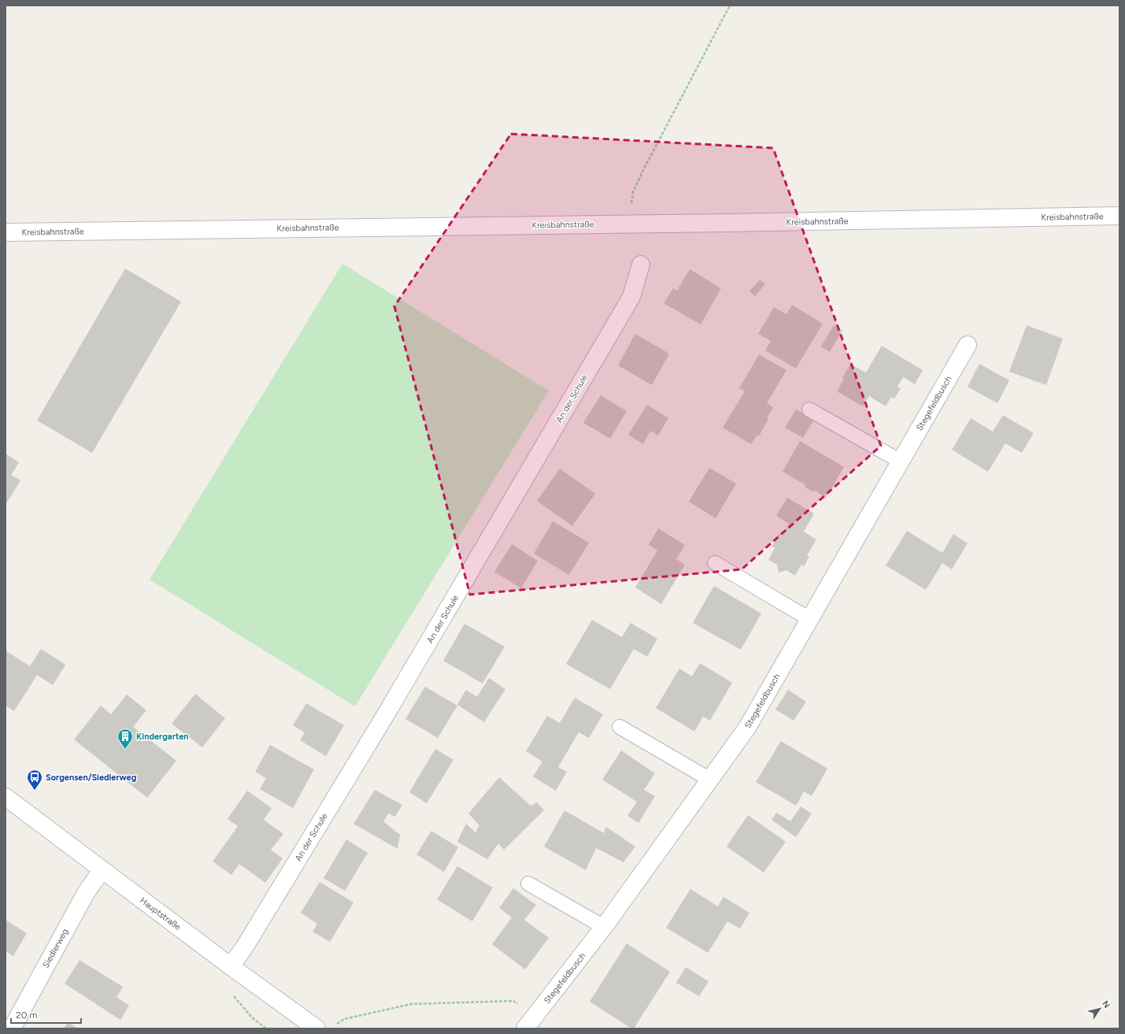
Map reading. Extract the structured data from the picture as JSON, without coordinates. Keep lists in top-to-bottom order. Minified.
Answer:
{"streets":{"street":["Kreisbahnstraße","An der Schule","Stegefeldbusch","Hauptstraße","Siedlerweg"]},"crossings":[["An der Schule","Hauptstraße"],["Hauptstraße","Siedlerweg"]],"places":{"building":["Kindergarten"],"bus stop":["Sorgensen/Siedlerweg"]},"scale_bar":"20 m","north":"top right"}
